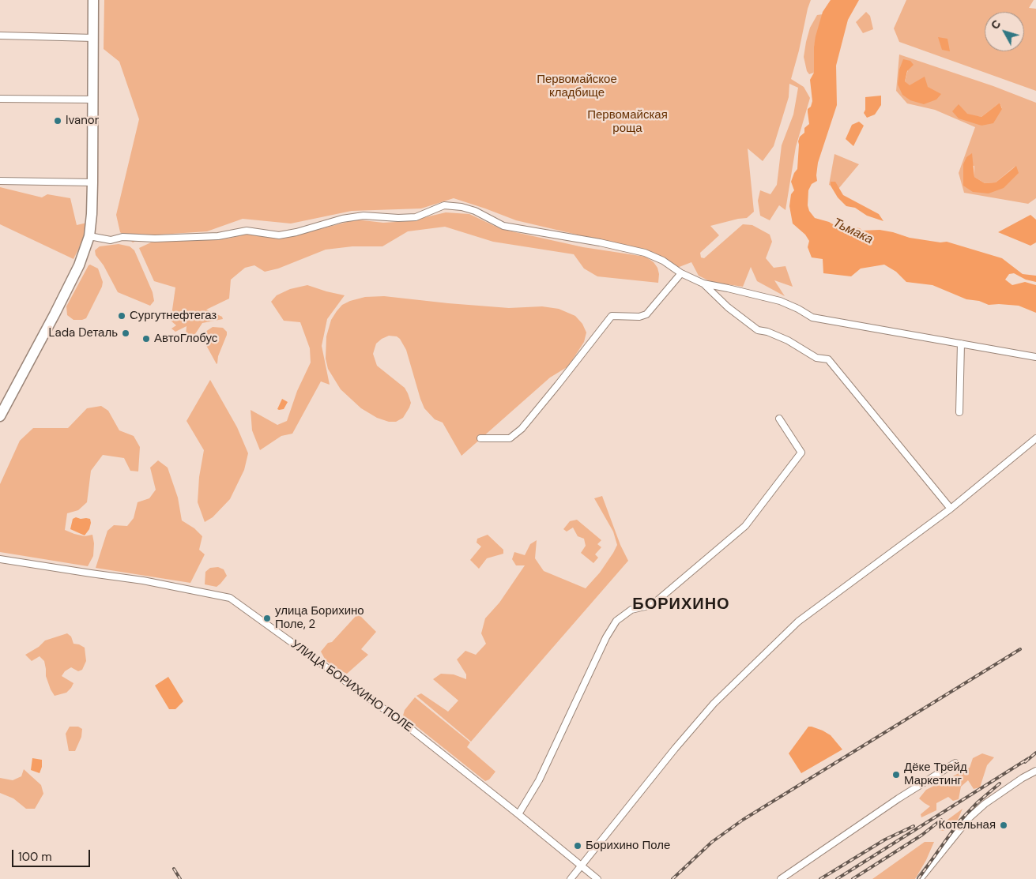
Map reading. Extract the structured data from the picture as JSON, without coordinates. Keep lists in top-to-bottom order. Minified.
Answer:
{"streets":{"street":["УЛИЦА БОРИХИНО ПОЛЕ"]},"districts":["БОРИХИНО"],"water":["Тьмака"],"parks":["Первомайское кладбище","Первомайская роща"],"places":["Ivanor","Сургутнефтегаз","Lada Dеталь","АвтоГлобус","улица Борихино Поле, 2","Дёке Трейд Маркетинг","Котельная","Борихино Поле"],"scale_bar":"100 m","north":"top left"}
